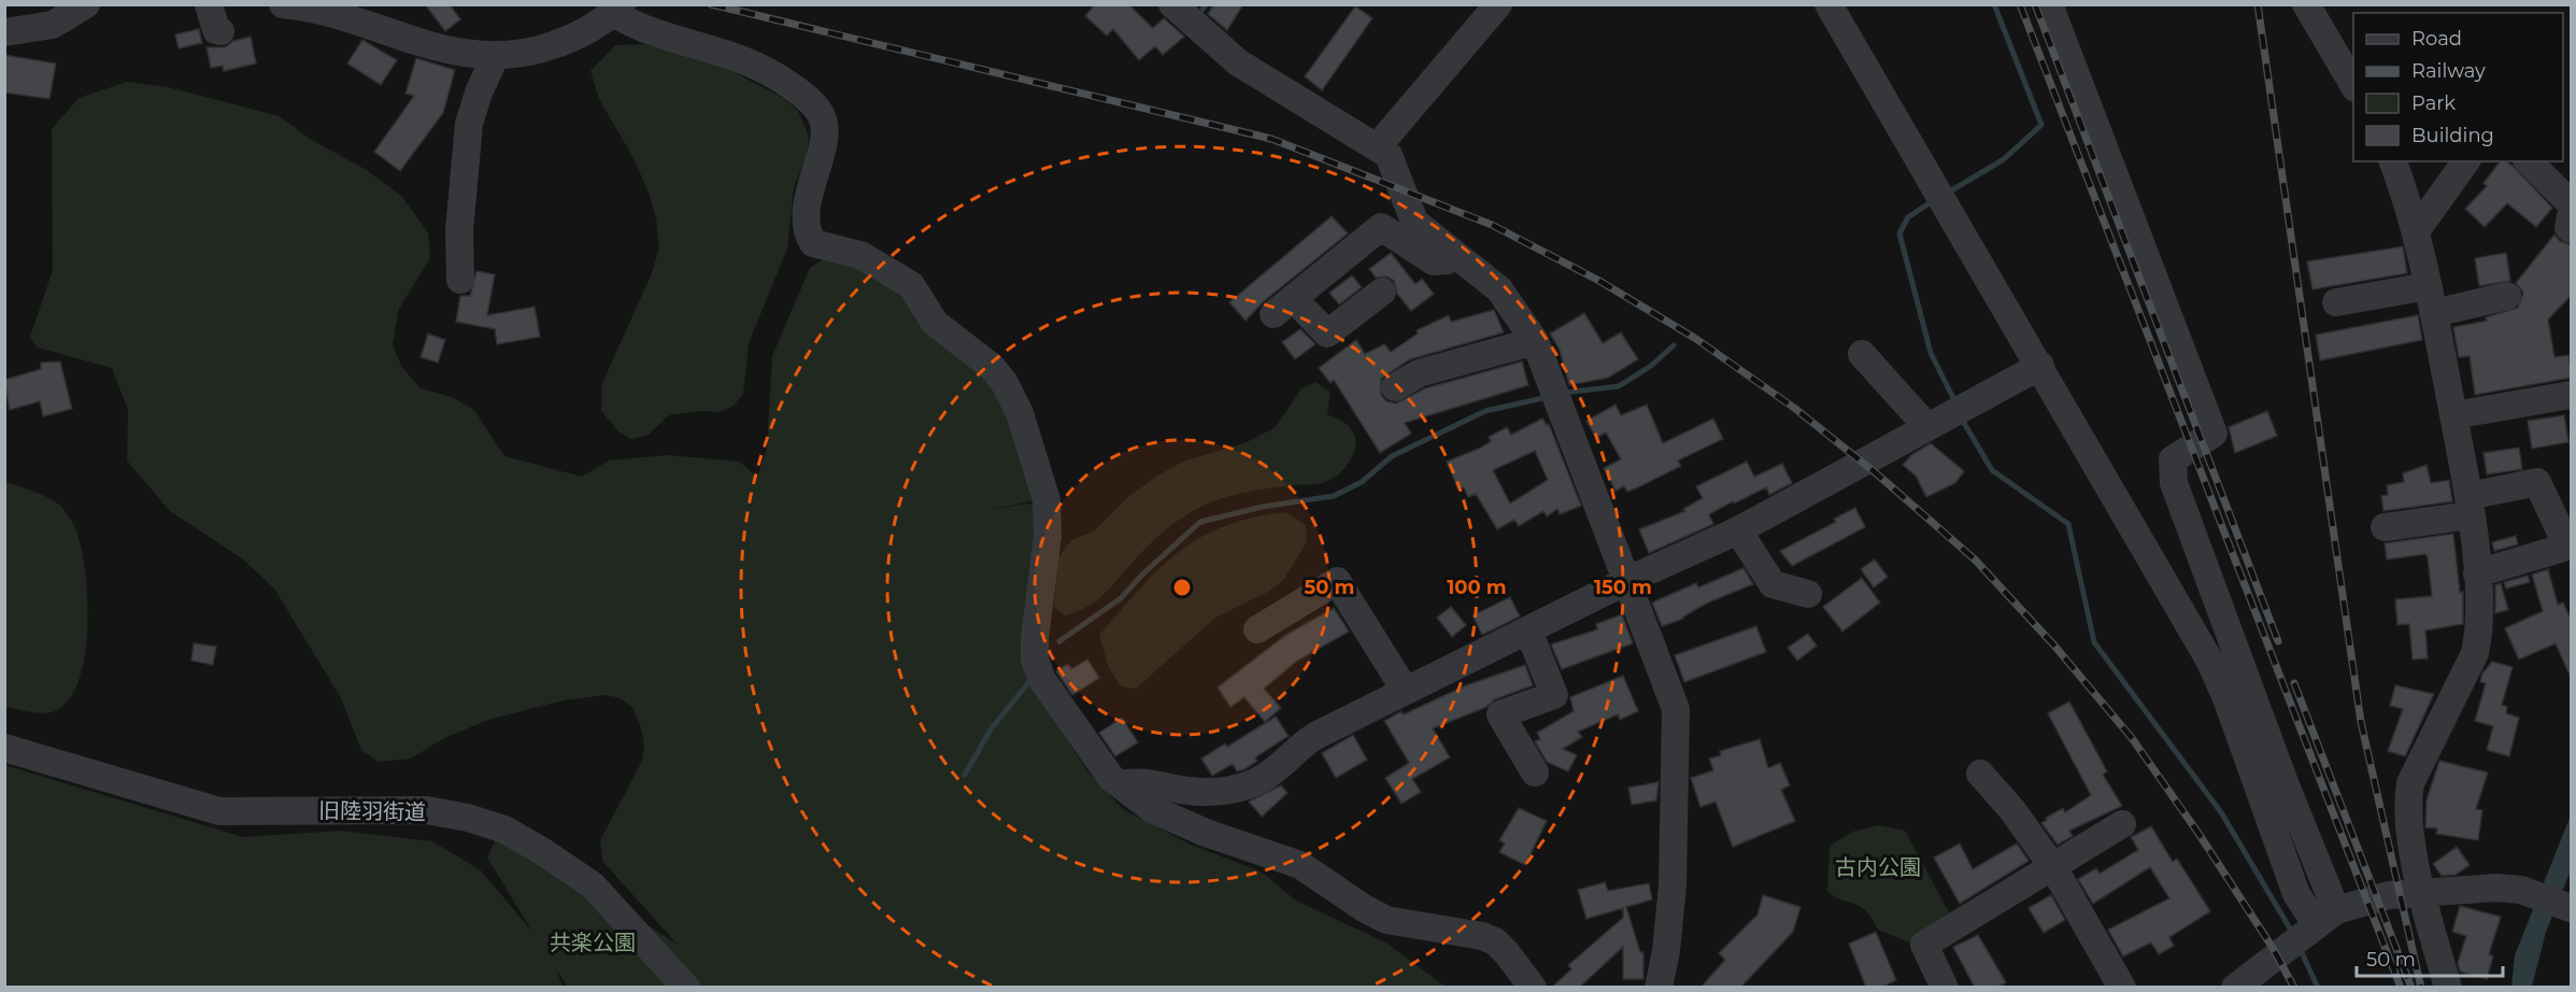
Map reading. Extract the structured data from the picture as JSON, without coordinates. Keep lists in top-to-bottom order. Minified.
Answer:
{"streets":{"street":["旧陸羽街道"]},"parks":["古内公園","共楽公園"],"legend":["Road","Railway","Park","Building"],"scale_bar":"50 m","rings":["50 m","100 m","150 m"]}
